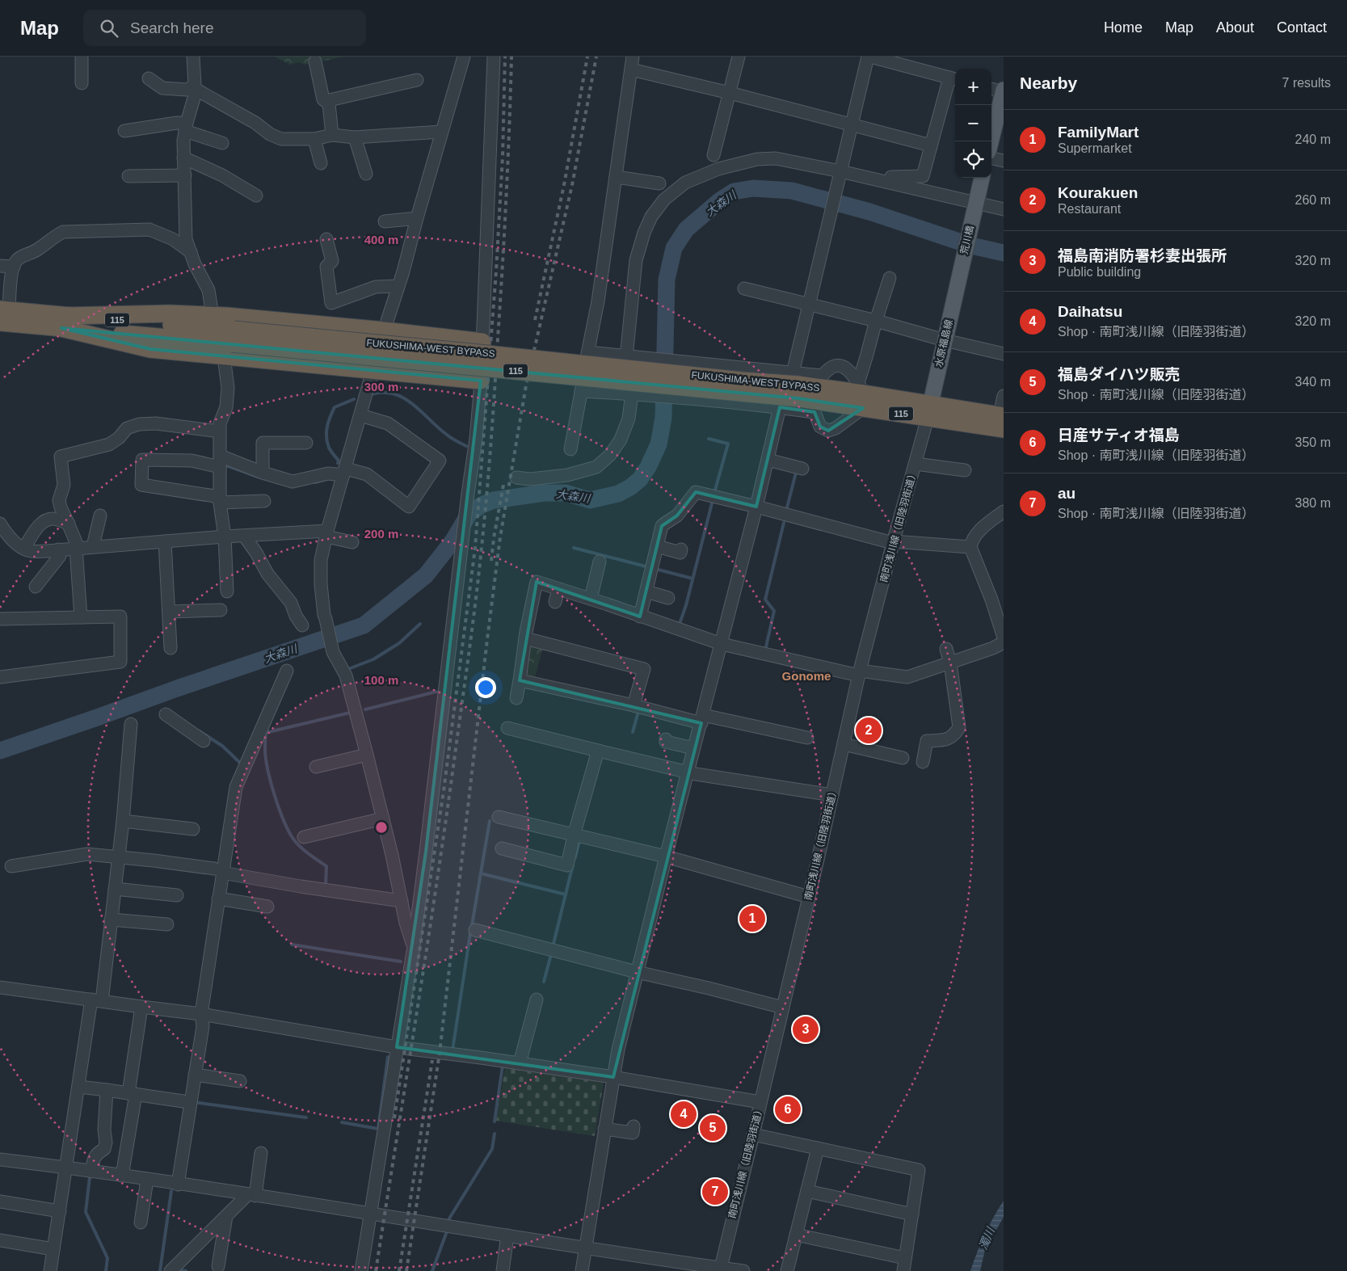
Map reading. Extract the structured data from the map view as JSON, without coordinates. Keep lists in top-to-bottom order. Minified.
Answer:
{"streets":{"highway":["115","FUKUSHIMA-WEST BYPASS"],"main road":["荒川橋","水原福島線"],"street":["南町浅川線（旧陸羽街道）"]},"crossings":[["荒川橋","水原福島線"],["水原福島線","FUKUSHIMA-WEST BYPASS"],["水原福島線","南町浅川線（旧陸羽街道）"],["FUKUSHIMA-WEST BYPASS","南町浅川線（旧陸羽街道）"]],"districts":["Gonome"],"water":["大森川","濁川"],"page":{"header":"Map","search":"Search here","nav":["Home","Map","About","Contact"],"heading":["Nearby","7 results"],"map_buttons":["+","−"],"list":[{"mark":"1","name":"FamilyMart","note":"Supermarket","value":"240 m"},{"mark":"2","name":"Kourakuen","note":"Restaurant","value":"260 m"},{"mark":"3","name":"福島南消防署杉妻出張所","note":"Public building","value":"320 m"},{"mark":"4","name":"Daihatsu","note":"Shop · 南町浅川線（旧陸羽街道）","value":"320 m"},{"mark":"5","name":"福島ダイハツ販売","note":"Shop · 南町浅川線（旧陸羽街道）","value":"340 m"},{"mark":"6","name":"日産サティオ福島","note":"Shop · 南町浅川線（旧陸羽街道）","value":"350 m"},{"mark":"7","name":"au","note":"Shop · 南町浅川線（旧陸羽街道）","value":"380 m"}],"pins":["2","1","3","6","4","5","7"]},"rings":["400 m","300 m","200 m","100 m"]}
